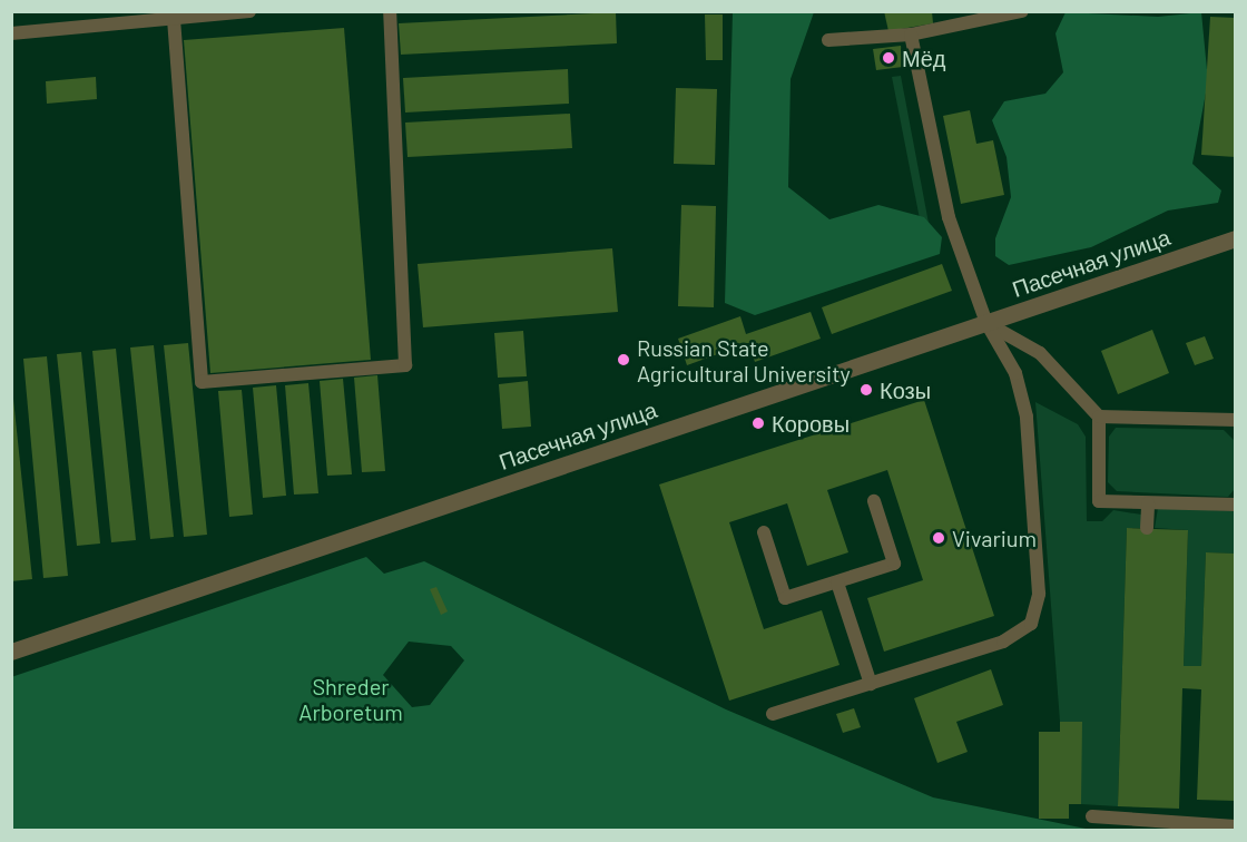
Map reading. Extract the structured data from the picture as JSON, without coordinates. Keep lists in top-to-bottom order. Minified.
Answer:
{"streets":{"street":["Пасечная улица"]},"parks":["Shreder Arboretum"],"places":["Мёд","Russian State Agricultural University","Козы","Коровы","Vivarium"]}
